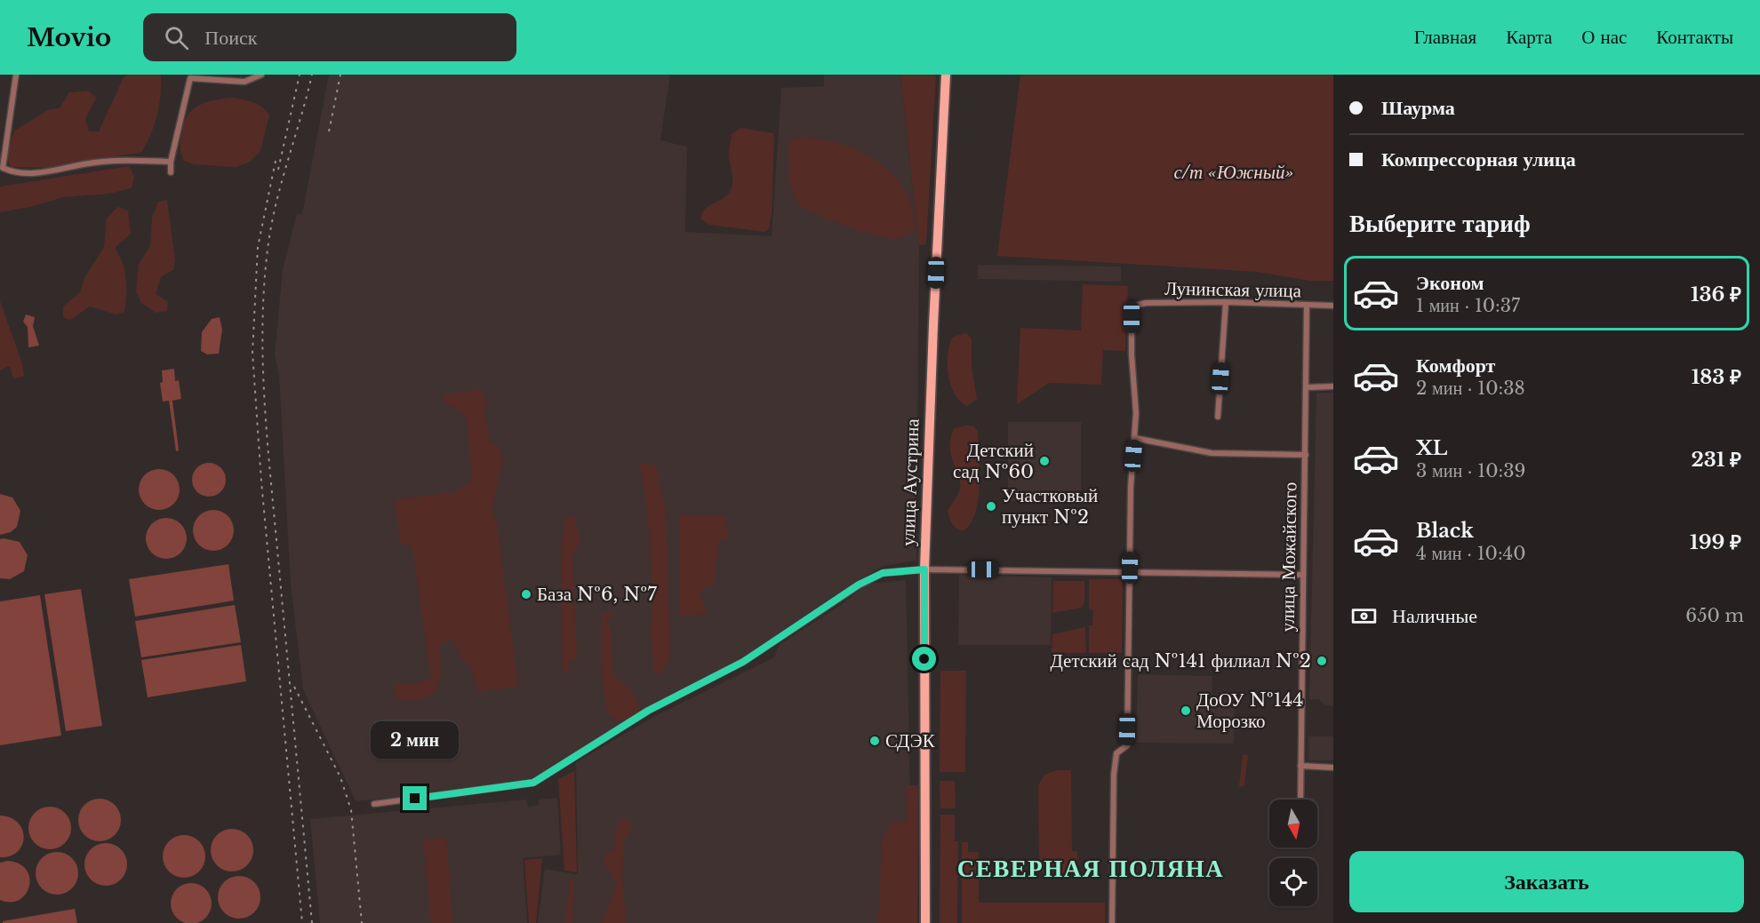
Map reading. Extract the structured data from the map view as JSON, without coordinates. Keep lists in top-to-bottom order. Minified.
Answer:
{"streets":{"main road":["улица Аустрина"],"street":["Лунинская улица","улица Можайского"]},"crossings":[["Лунинская улица","улица Можайского"]],"districts":["СЕВЕРНАЯ ПОЛЯНА"],"parks":["с/т «Южный»"],"places":["Детский сад №60","Участковый пункт №2","База №6, №7","Детский сад №141 филиал №2","ДоОУ №144 Морозко","СДЭК"],"north":"bottom","page":{"header":"Movio","search":"Поиск","nav":["Главная","Карта","О нас","Контакты"],"banner":["Шаурма","Компрессорная улица"],"heading":"Выберите тариф","list":[{"name":"Эконом","note":"1 мин · 10:37","value":"136 ₽"},{"name":"Комфорт","note":"2 мин · 10:38","value":"183 ₽"},{"name":"XL","note":"3 мин · 10:39","value":"231 ₽"},{"name":"Black","note":"4 мин · 10:40","value":"199 ₽"}],"pay":["Наличные","650 m"],"bubble":"2 мин","buttons":"Заказать"}}
